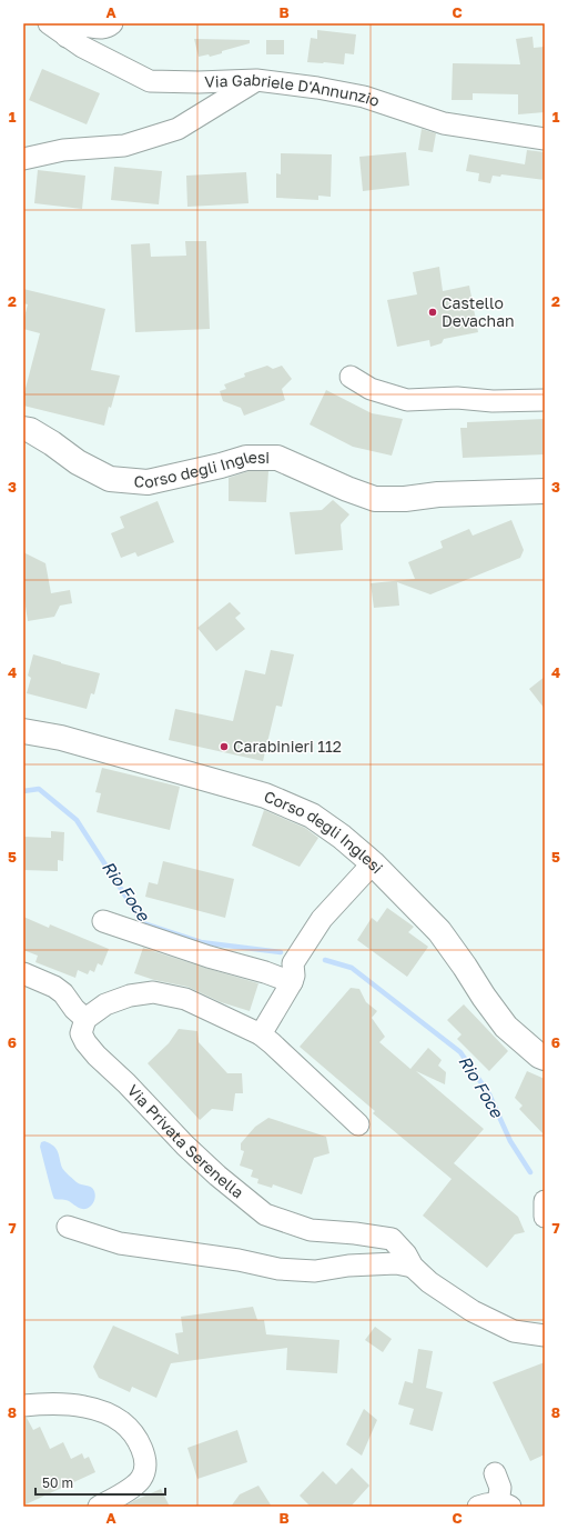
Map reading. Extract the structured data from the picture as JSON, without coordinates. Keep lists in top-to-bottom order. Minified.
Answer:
{"streets":{"main road":["Corso degli Inglesi"],"street":["Via Gabriele D'Annunzio","Via Privata Serenella"]},"water":["Rio Foce"],"places":["Castello Devachan","Carabinieri 112"],"scale_bar":"50 m","grid":{"columns":["A","B","C"],"rows":["1","2","3","4","5","6","7","8"]}}
